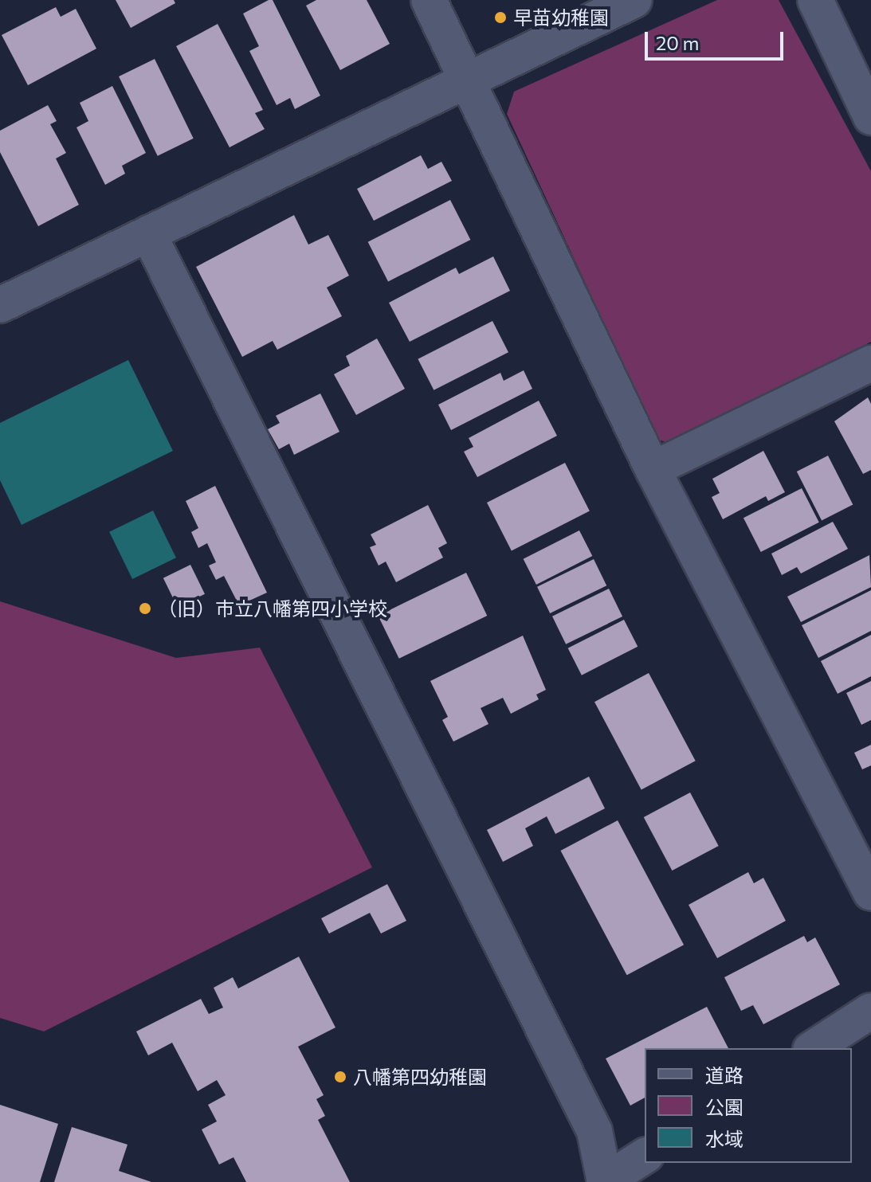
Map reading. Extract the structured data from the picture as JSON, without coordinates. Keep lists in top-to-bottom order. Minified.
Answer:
{"places":["早苗幼稚園","（旧）市立八幡第四小学校","八幡第四幼稚園"],"legend":["道路","公園","水域"],"scale_bar":"20 m"}
